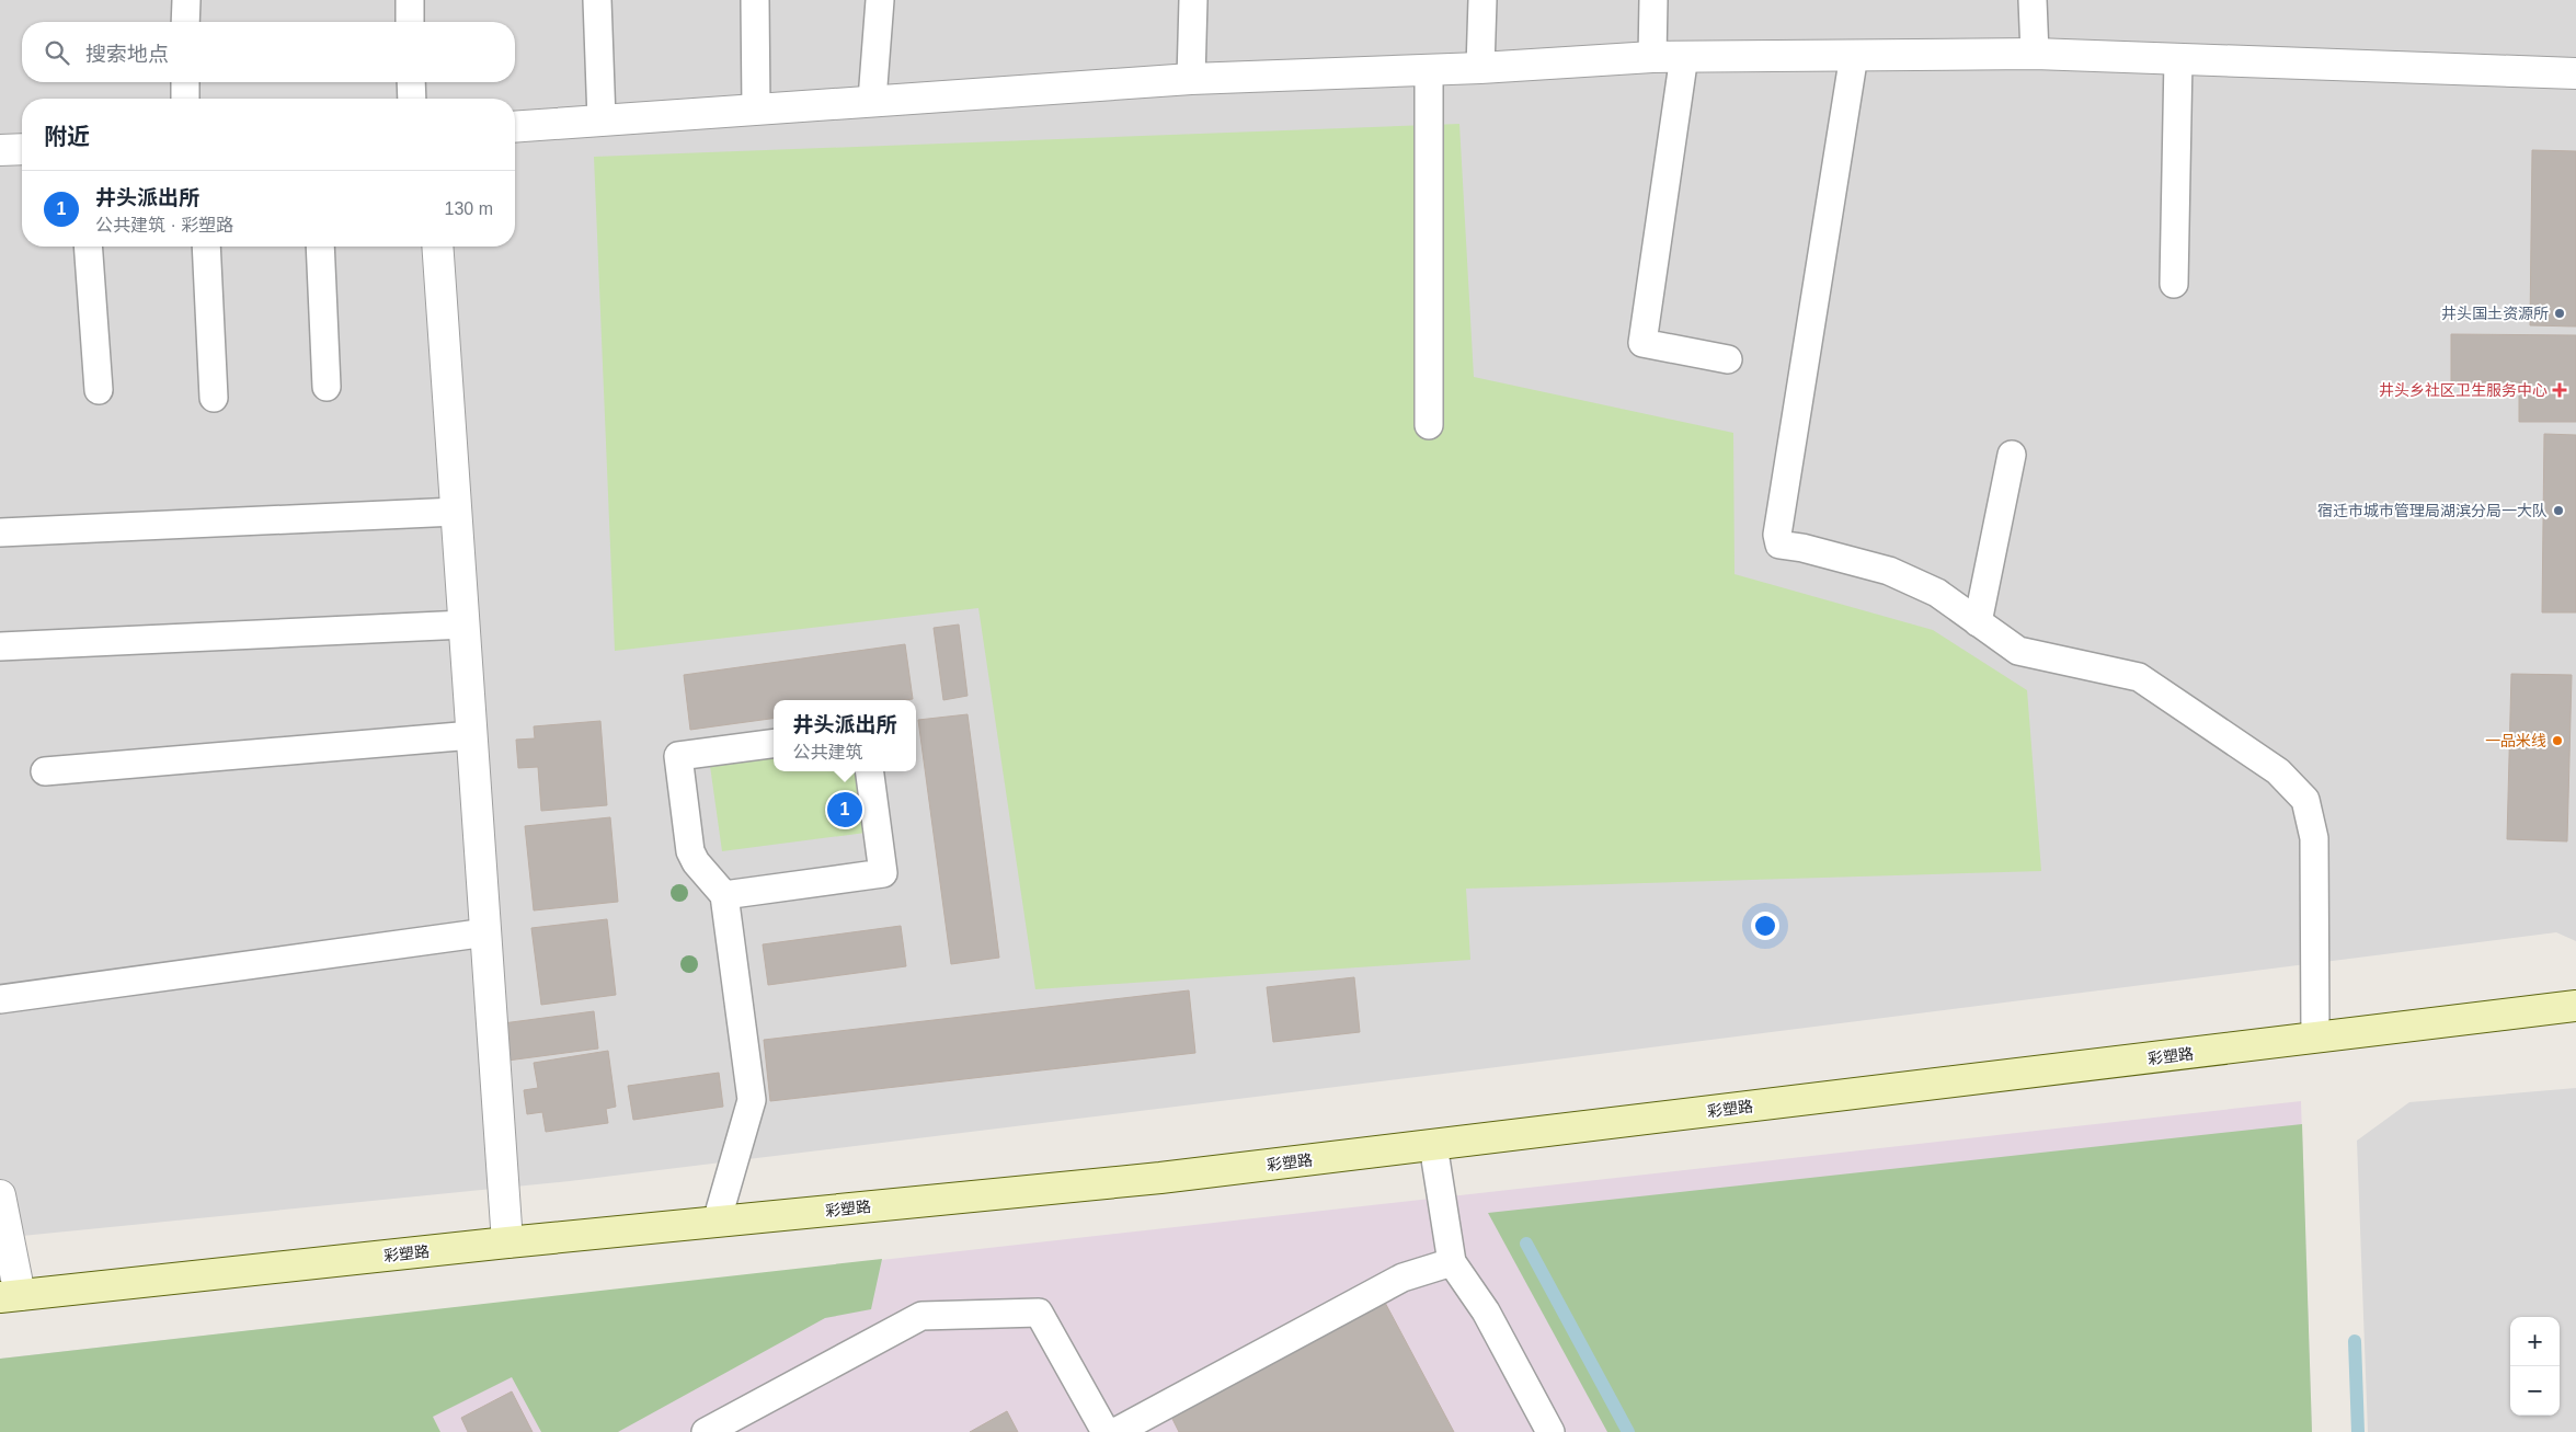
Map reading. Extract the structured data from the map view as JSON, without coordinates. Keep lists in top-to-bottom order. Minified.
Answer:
{"streets":{"street":["彩塑路"]},"places":{"other":["井头国土资源所","宿迁市城市管理局湖滨分局一大队","一品米线"],"health":["井头乡社区卫生服务中心"]},"page":{"search":"搜索地点","heading":"附近","list":[{"mark":"1","name":"井头派出所","note":"公共建筑 · 彩塑路","value":"130 m"}],"popup":["井头派出所","公共建筑"],"pins":"1","map_buttons":["+","−"]}}
